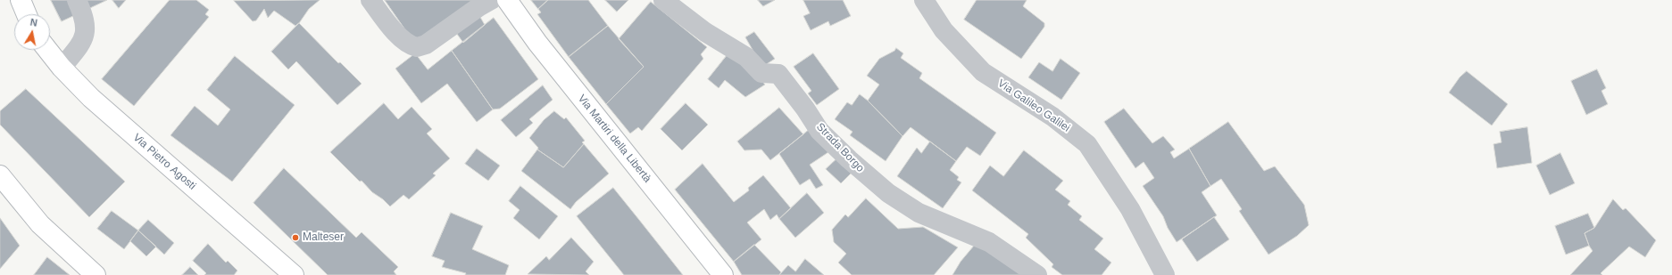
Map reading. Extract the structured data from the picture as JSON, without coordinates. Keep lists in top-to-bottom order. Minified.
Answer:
{"streets":{"main road":["Via Martiri della Libertà","Via Pietro Agosti"],"street":["Via Galileo Galilei","Strada Borgo"]},"places":["Malteser"],"north":"top"}
